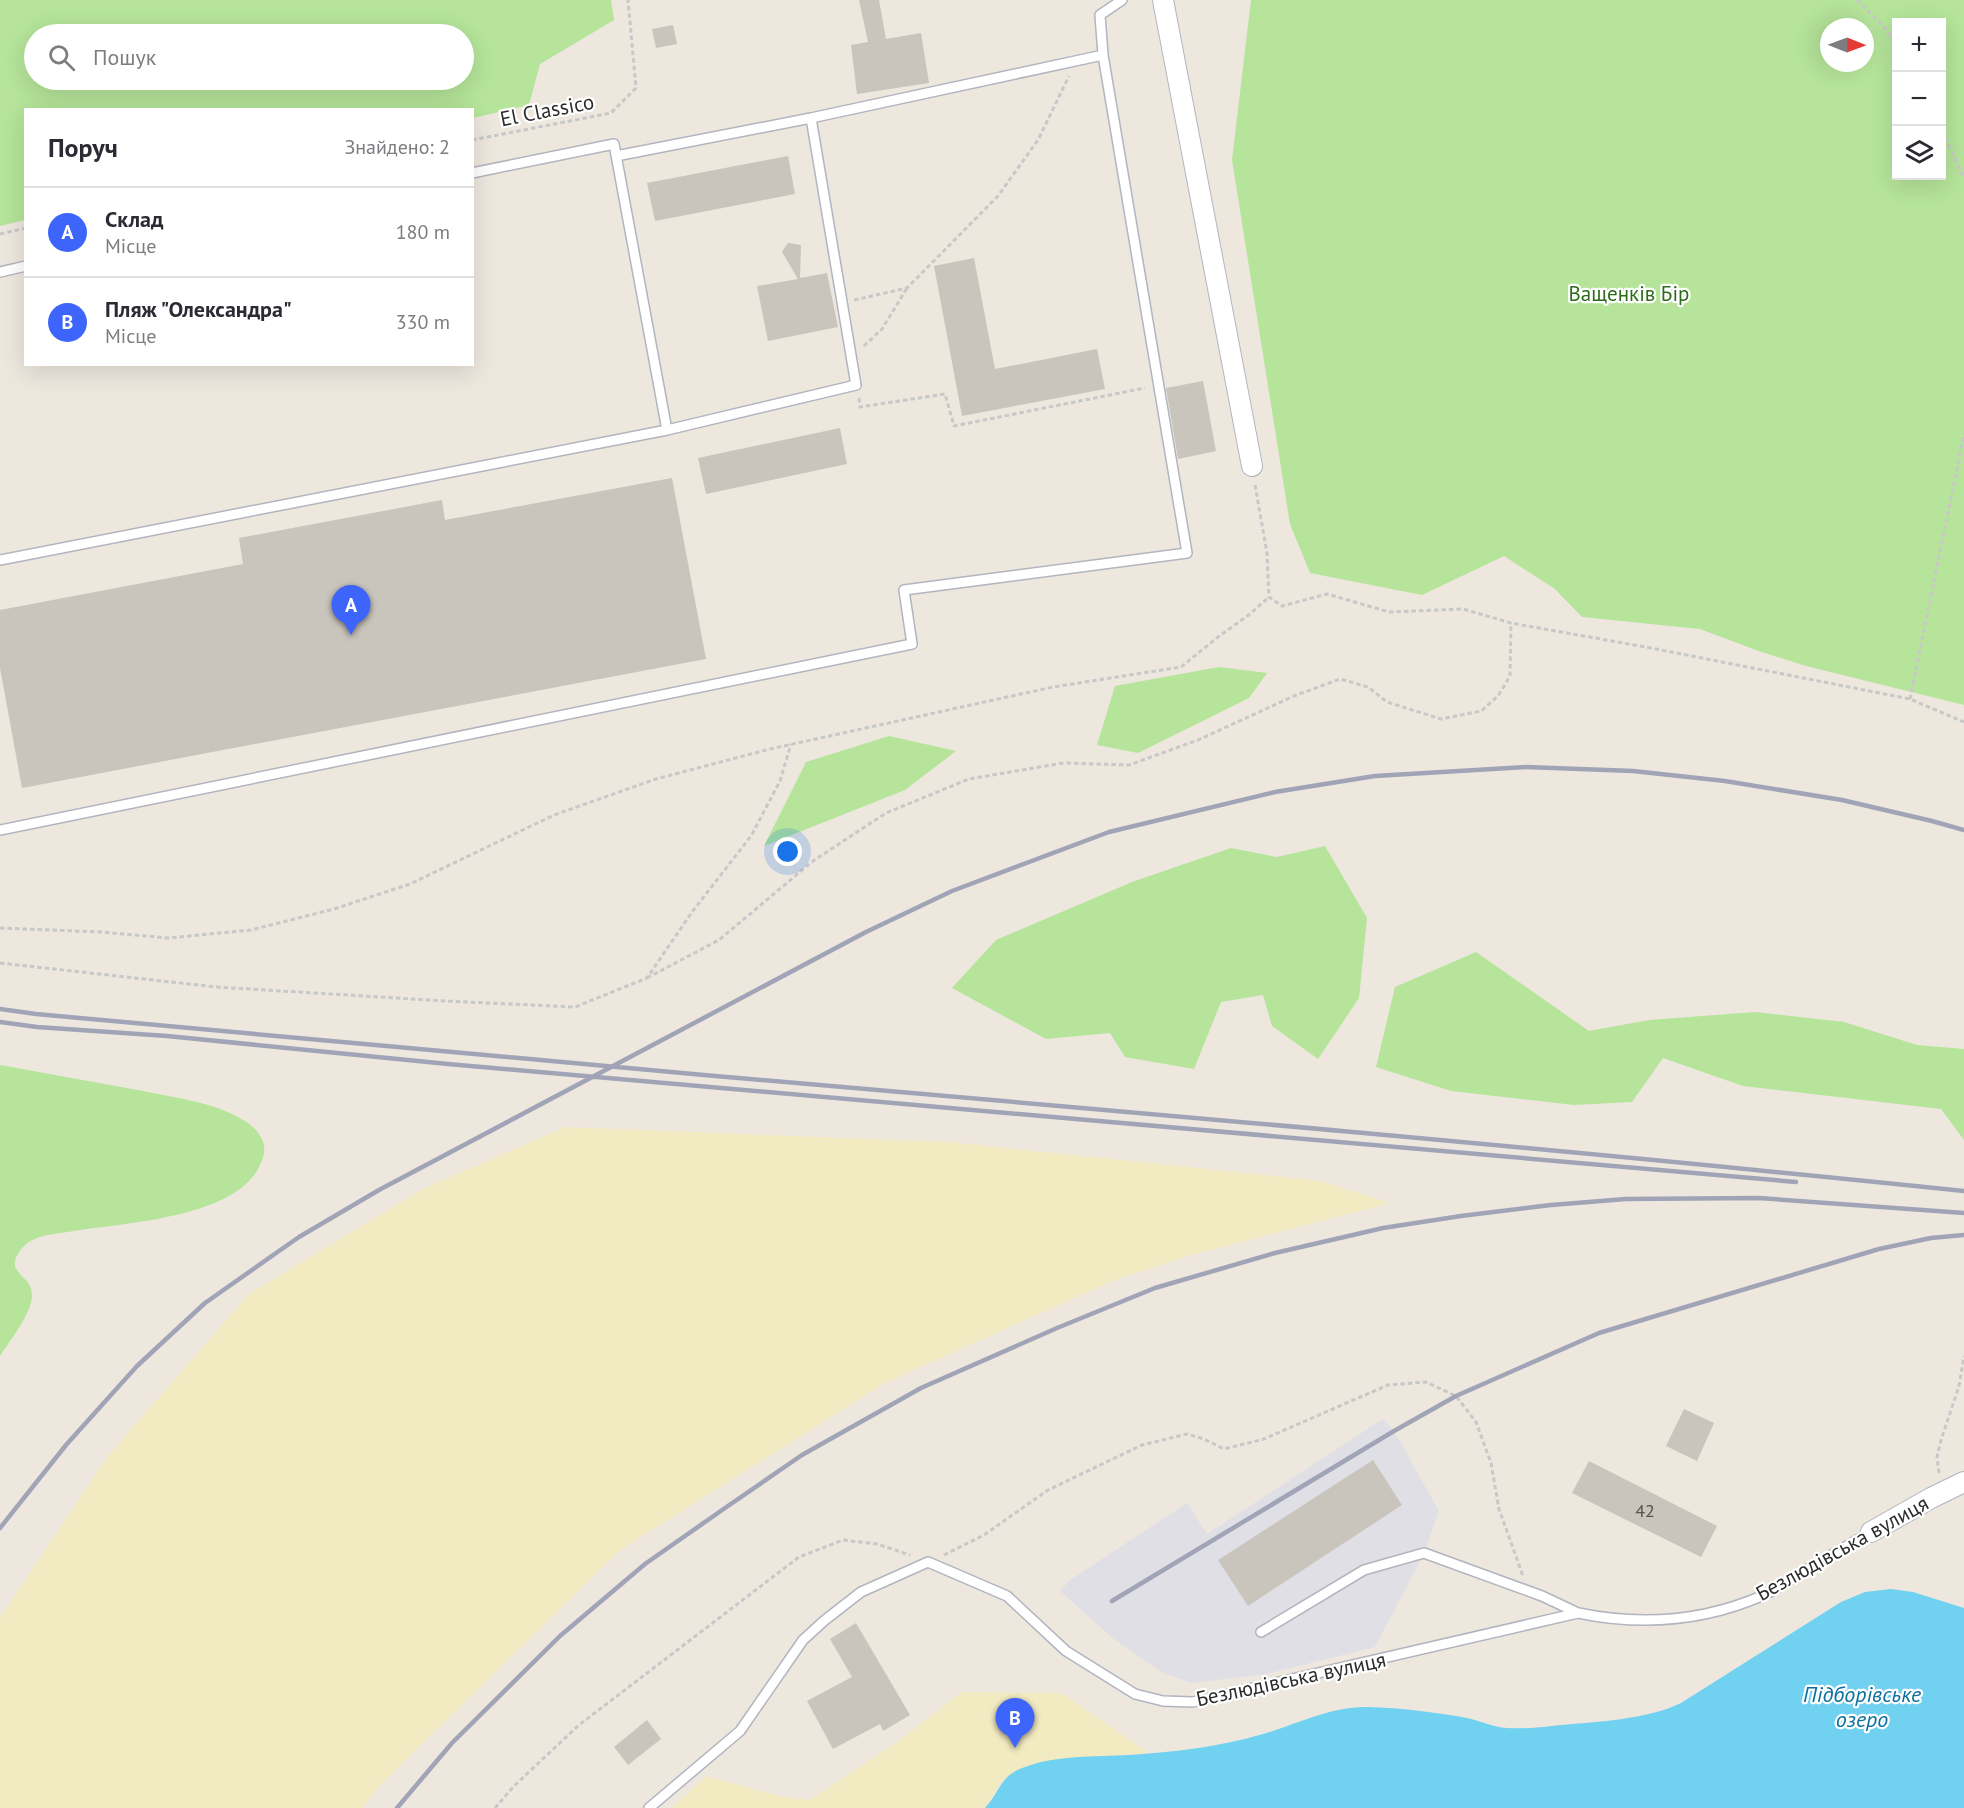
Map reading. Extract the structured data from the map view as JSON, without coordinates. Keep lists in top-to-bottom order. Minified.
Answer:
{"streets":{"street":["Безлюдівська вулиця"],"path":["El Classico"]},"water":["Підборівське озеро"],"parks":["Ващенків Бір"],"house_numbers":["42"],"north":"right","page":{"map_buttons":["+","−"],"search":"Пошук","heading":["Поруч","Знайдено: 2"],"list":[{"mark":"A","name":"Склад","note":"Місце","value":"180 m"},{"mark":"B","name":"Пляж \"Олександра\"","note":"Місце","value":"330 m"}],"pins":["A","B"]}}
